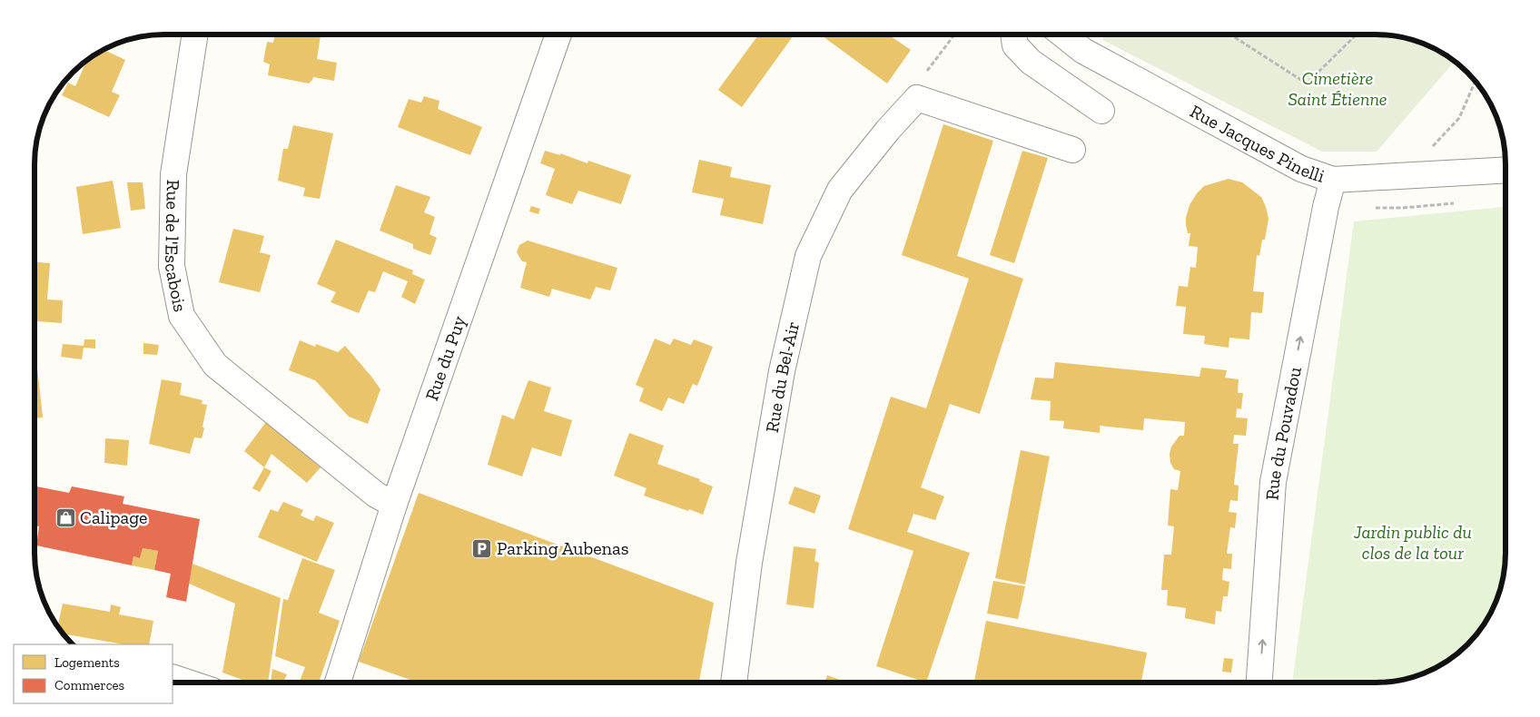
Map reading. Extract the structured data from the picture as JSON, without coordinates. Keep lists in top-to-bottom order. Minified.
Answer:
{"streets":{"street":["Rue Jacques Pinelli","Rue de l'Escabois","Rue du Puy","Rue du Bel-Air","Rue du Pouvadou"]},"crossings":[["Rue Jacques Pinelli","Rue du Pouvadou"],["Rue de l'Escabois","Rue du Puy"]],"one_way":["Rue du Pouvadou"],"parks":["Cimetière Saint Étienne","Jardin public du clos de la tour"],"places":{"shop":["Calipage"],"parking":["Parking Aubenas"]},"legend":["Logements","Commerces"]}
